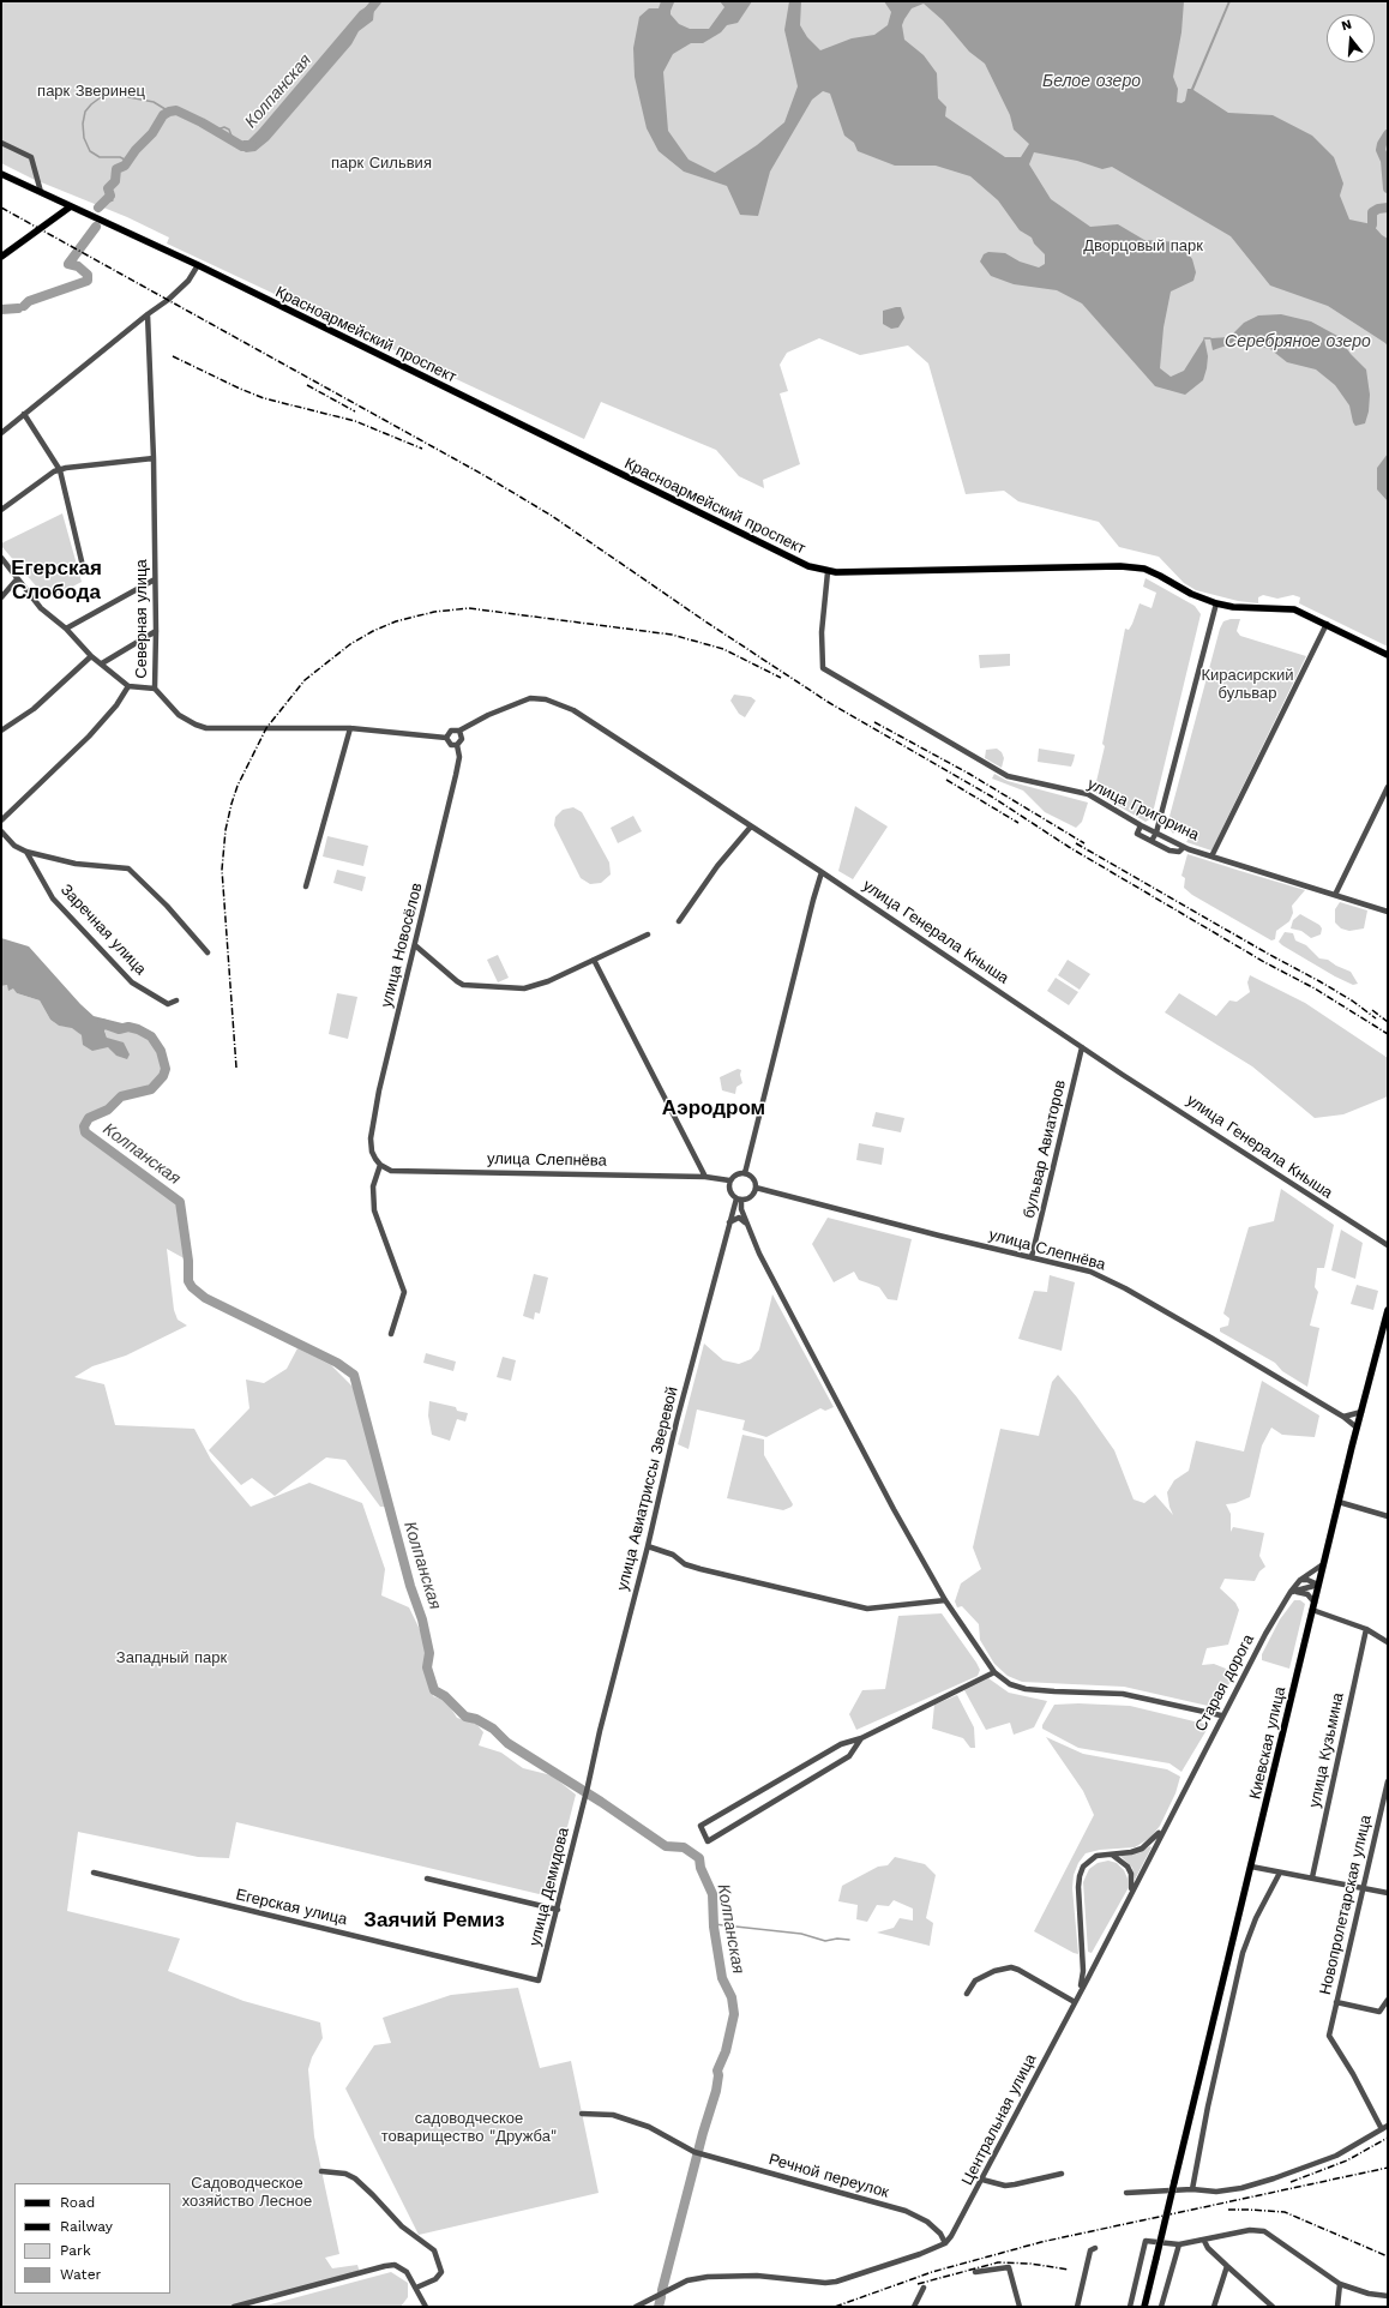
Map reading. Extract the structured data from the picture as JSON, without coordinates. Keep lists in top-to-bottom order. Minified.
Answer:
{"streets":{"main road":["Красноармейский проспект","Киевская улица"],"street":["Северная улица","улица Григорина","Заречная улица","улица Генерала Кныша","улица Новосёлов","бульвар Авиаторов","улица Слепнёва","улица Авиатриссы Зверевой","Старая дорога","улица Кузьмина","улица Демидова","Новопролетарская улица","Егерская улица","Центральная улица","Речной переулок"]},"crossings":[["Красноармейский проспект","улица Григорина"],["Северная улица","улица Генерала Кныша"],["Северная улица","улица Новосёлов"],["улица Генерала Кныша","улица Новосёлов"],["улица Генерала Кныша","бульвар Авиаторов"],["улица Новосёлов","улица Слепнёва"],["бульвар Авиаторов","улица Слепнёва"],["улица Слепнёва","улица Авиатриссы Зверевой"],["улица Слепнёва","Киевская улица"],["улица Авиатриссы Зверевой","улица Демидова"],["Старая дорога","Киевская улица"],["Старая дорога","Центральная улица"],["улица Демидова","Егерская улица"],["Центральная улица","Речной переулок"]],"districts":["Егерская Слобода","Аэродром","Заячий Ремиз"],"water":["Белое озеро","Колпанская","Серебряное озеро"],"parks":["парк Зверинец","парк Сильвия","Дворцовый парк","Кирасирский бульвар","Западный парк","садоводческое товарищество \"Дружба\"","Садоводческое хозяйство Лесное"],"legend":["Road","Railway","Park","Water"],"north":"top"}
